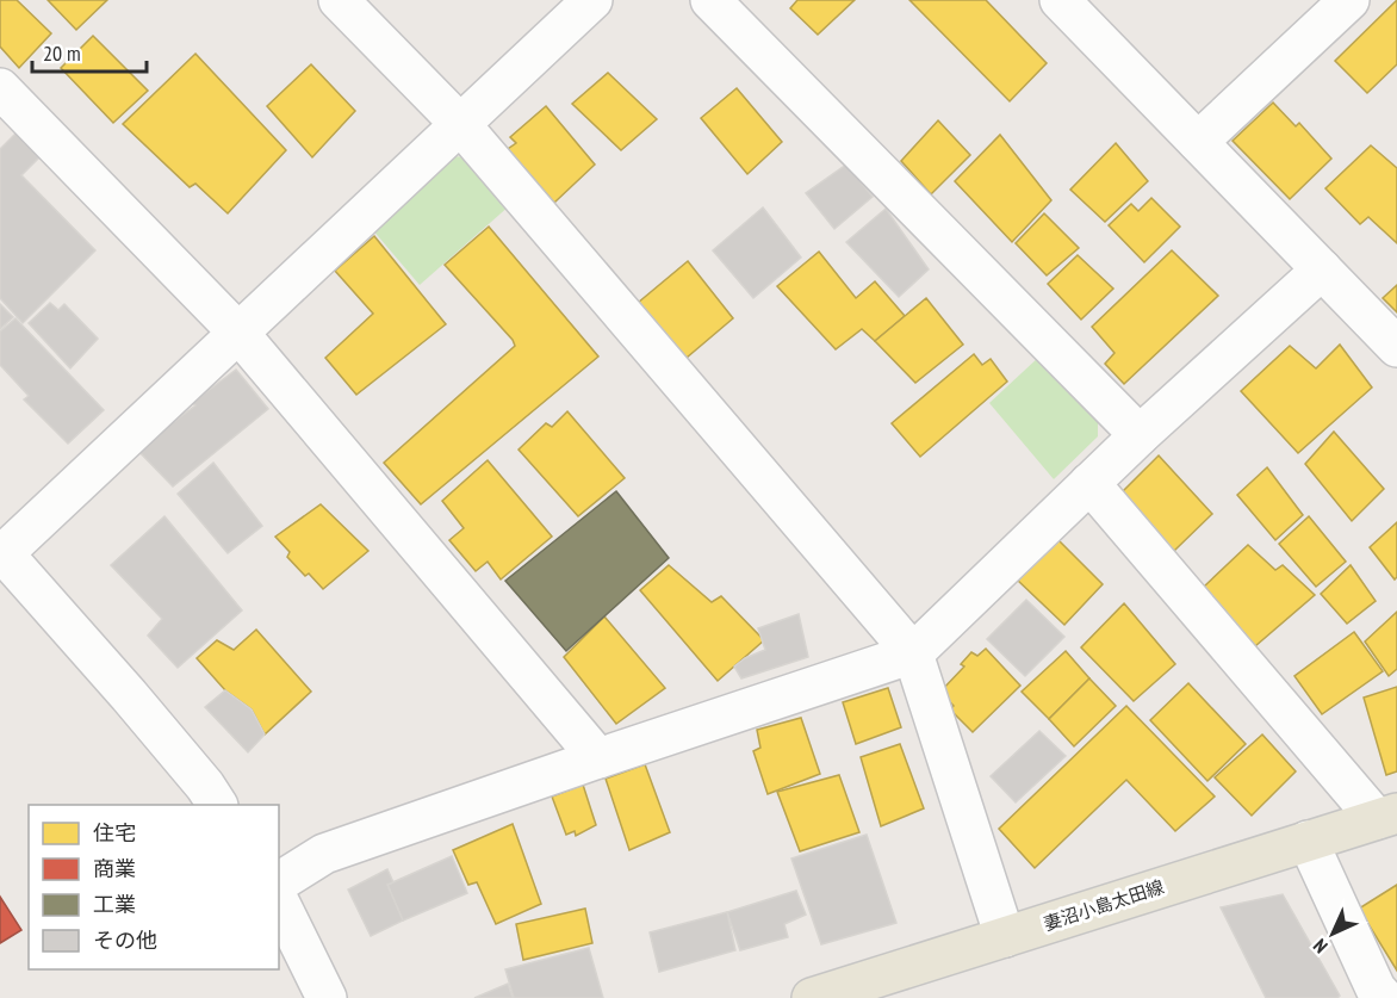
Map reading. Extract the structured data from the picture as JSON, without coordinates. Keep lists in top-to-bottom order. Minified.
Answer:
{"streets":{"main road":["妻沼小島太田線"]},"legend":["住宅","商業","工業","その他"],"scale_bar":"20 m","north":"bottom left"}
